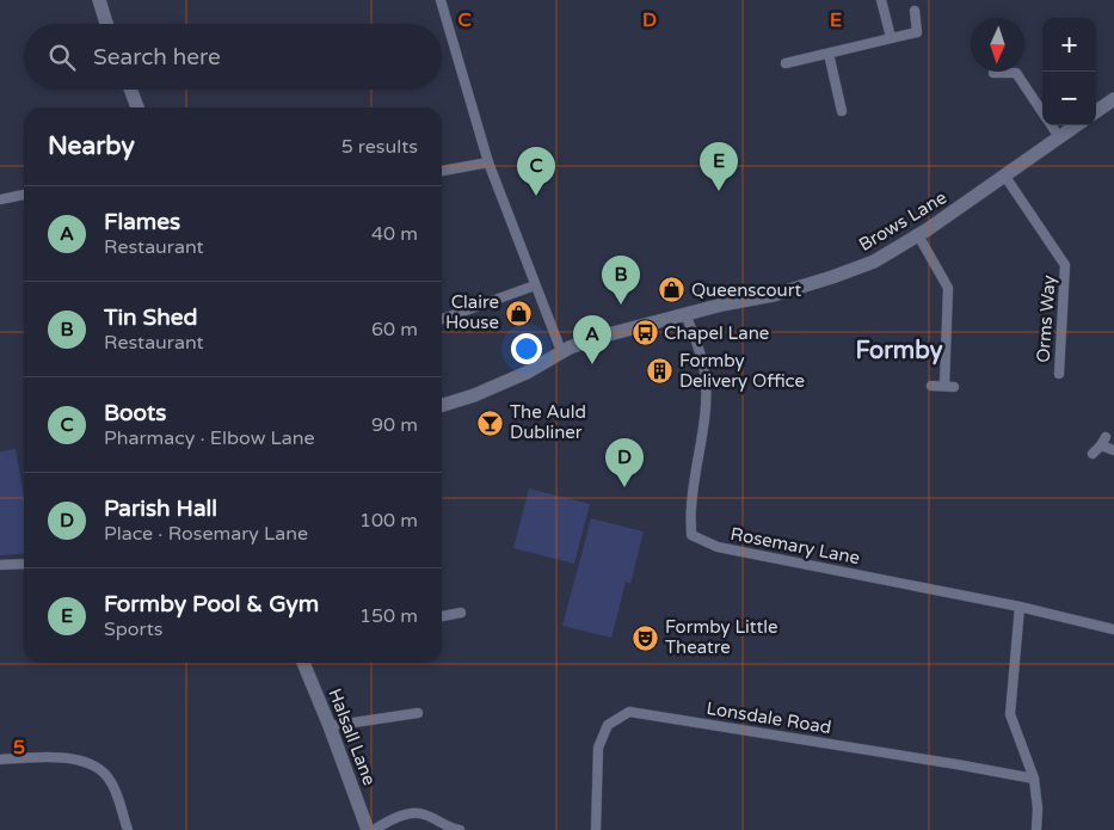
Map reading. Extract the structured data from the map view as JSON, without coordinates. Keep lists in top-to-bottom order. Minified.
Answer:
{"streets":{"street":["Brows Lane","Orms Way","Rosemary Lane","Lonsdale Road","Halsall Lane"]},"crossings":[["Brows Lane","Orms Way"],["Brows Lane","Rosemary Lane"]],"districts":["Formby"],"places":{"shop":["Queenscourt","Claire House"],"bus stop":["Chapel Lane"],"building":["Formby Delivery Office"],"bar":["The Auld Dubliner"],"theatre":["Formby Little Theatre"]},"north":"bottom","page":{"map_buttons":["+","−"],"search":"Search here","heading":["Nearby","5 results"],"pins":["E","C","B","A","D"],"list":[{"mark":"A","name":"Flames","note":"Restaurant","value":"40 m"},{"mark":"B","name":"Tin Shed","note":"Restaurant","value":"60 m"},{"mark":"C","name":"Boots","note":"Pharmacy · Elbow Lane","value":"90 m"},{"mark":"D","name":"Parish Hall","note":"Place · Rosemary Lane","value":"100 m"},{"mark":"E","name":"Formby Pool & Gym","note":"Sports","value":"150 m"}]},"grid":{"columns":["C","D","E"],"rows":["5"]}}
